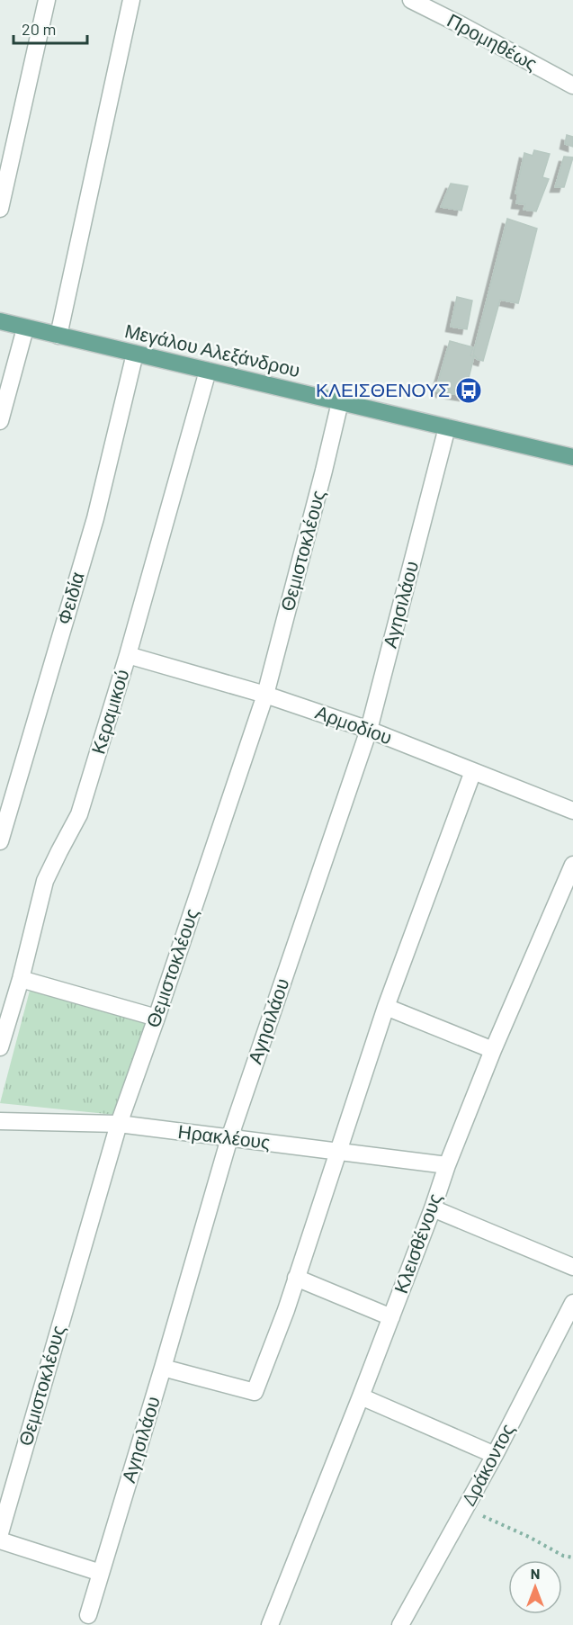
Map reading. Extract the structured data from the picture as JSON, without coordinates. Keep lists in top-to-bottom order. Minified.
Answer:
{"streets":{"main road":["Μεγάλου Αλεξάνδρου"],"street":["Προμηθέως","Θεμιστοκλέους","Φειδία","Αγησιλάου","Κεραμικού","Αρμοδίου","Ηρακλέους","Κλεισθένους","Δράκοντος"]},"crossings":[["Μεγάλου Αλεξάνδρου","Θεμιστοκλέους"],["Μεγάλου Αλεξάνδρου","Φειδία"],["Μεγάλου Αλεξάνδρου","Αγησιλάου"],["Μεγάλου Αλεξάνδρου","Κεραμικού"],["Θεμιστοκλέους","Αρμοδίου"],["Θεμιστοκλέους","Ηρακλέους"],["Αγησιλάου","Αρμοδίου"],["Αγησιλάου","Ηρακλέους"],["Κεραμικού","Αρμοδίου"],["Ηρακλέους","Κλεισθένους"]],"places":{"bus stop":["ΚΛΕΙΣΘΕΝΟΥΣ"]},"scale_bar":"20 m","north":"top"}
